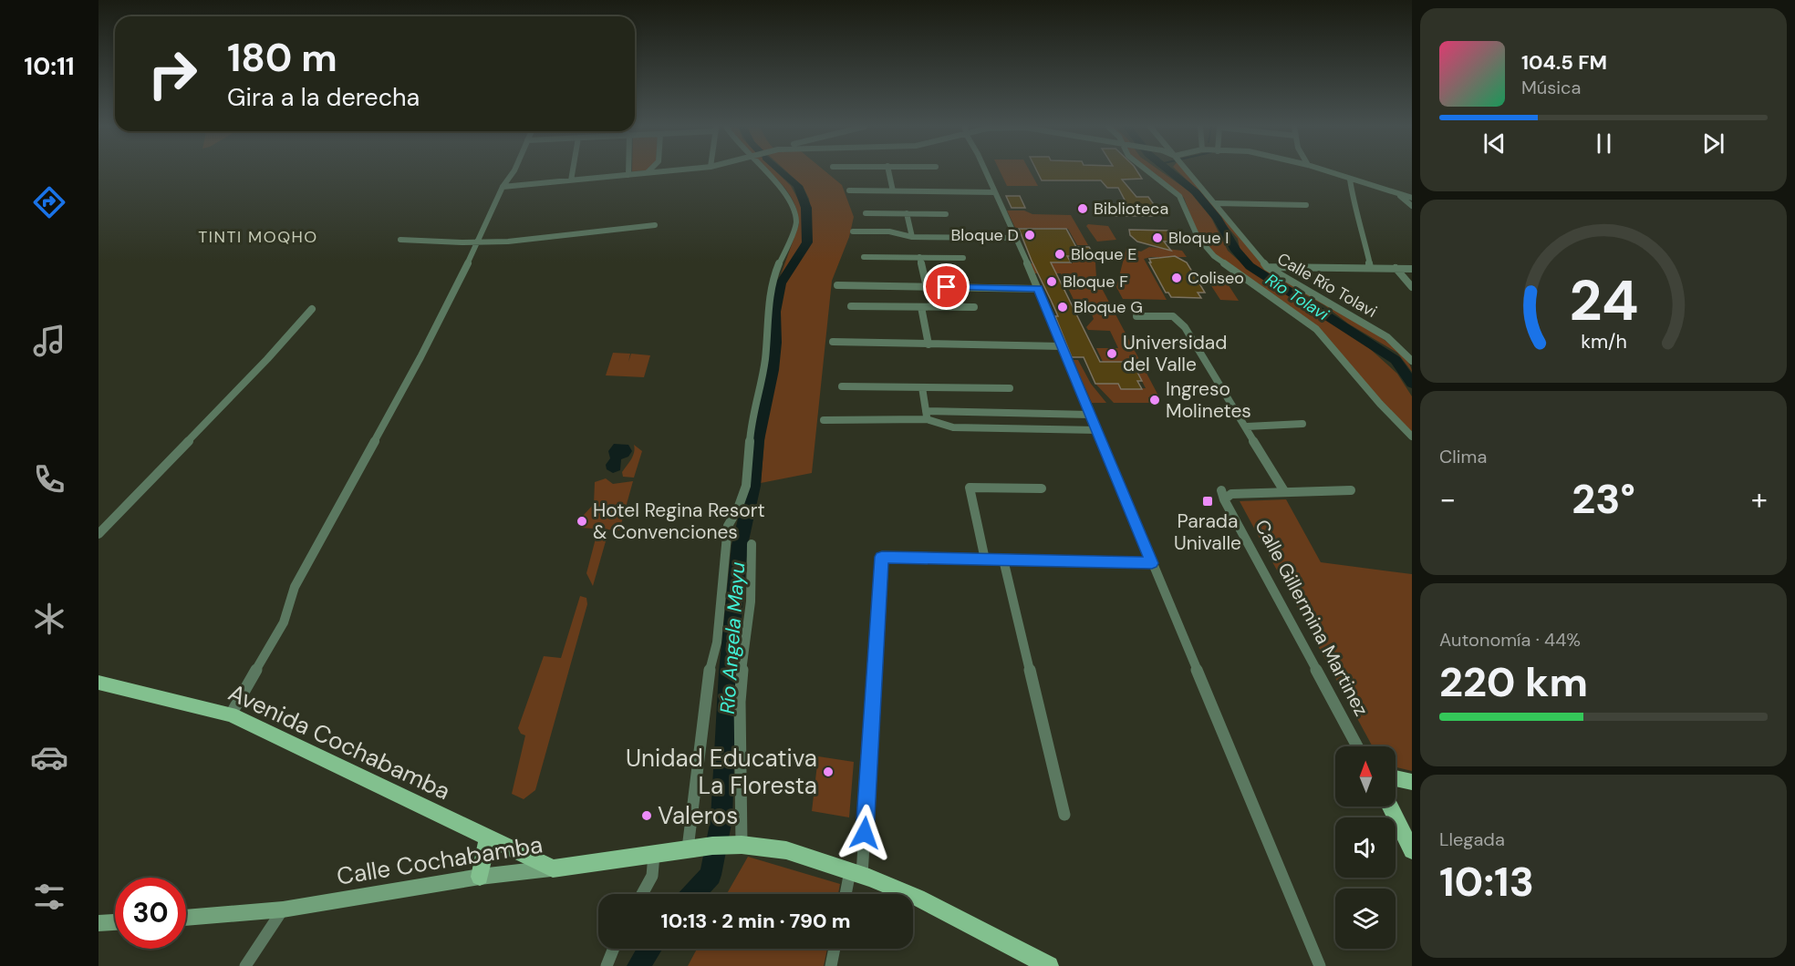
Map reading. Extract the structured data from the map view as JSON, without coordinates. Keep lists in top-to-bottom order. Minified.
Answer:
{"streets":{"main road":["Avenida Cochabamba","Calle Cochabamba"],"street":["Calle Río Tolavi","Calle Gillermina Martinez"]},"crossings":[["Avenida Cochabamba","Calle Cochabamba"]],"districts":["TINTI MOQHO"],"water":["Río Tolavi","Río Angela Mayu"],"places":{"other":["Biblioteca","Bloque D","Bloque I","Bloque E","Coliseo","Bloque F","Bloque G","Universidad del Valle","Ingreso Molinetes","Hotel Regina Resort & Convenciones","Unidad Educativa La Floresta","Valeros"],"transit":["Parada Univalle"]},"north":"top","page":{"tabs":"10:11","turn":["180 m","Gira a la derecha"],"song":["104.5 FM","Música"],"tile":["Clima",["Autonomía · 44%","220 km"],["Llegada","10:13"]],"heat":["−","23°","+"],"limit":"30","trip":"10:13 · 2 min · 790 m","gauge":["24","km/h"]}}
